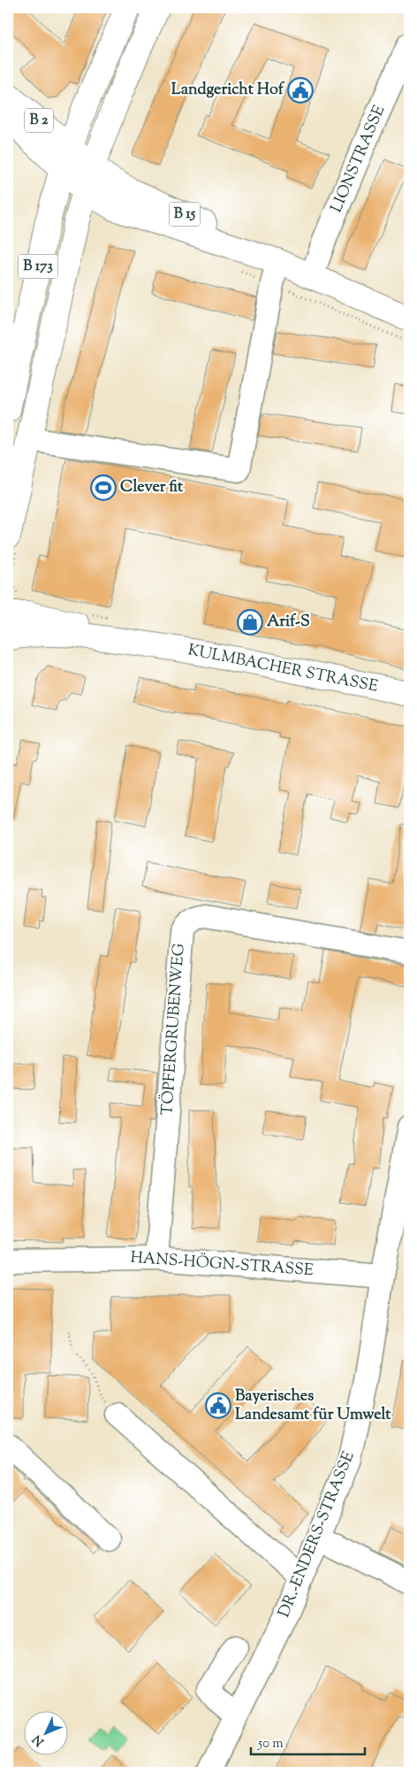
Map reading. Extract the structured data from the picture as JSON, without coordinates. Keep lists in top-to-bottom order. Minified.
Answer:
{"streets":{"main road":["B 2","B 15","B 173","KULMBACHER STRASSE"],"street":["LIONSTRASSE","TÖPFERGRUBENWEG","HANS-HÖGN-STRASSE","DR.-ENDERS-STRASSE"]},"crossings":[["B 2","B 15"],["B 2","B 173"],["LIONSTRASSE","B 15"],["B 15","B 173"],["TÖPFERGRUBENWEG","HANS-HÖGN-STRASSE"],["HANS-HÖGN-STRASSE","DR.-ENDERS-STRASSE"]],"places":{"public building":["Landgericht Hof","Bayerisches Landesamt für Umwelt"],"sports":["Clever fit"],"shop":["Arif-S"]},"scale_bar":"50 m","north":"bottom left"}
